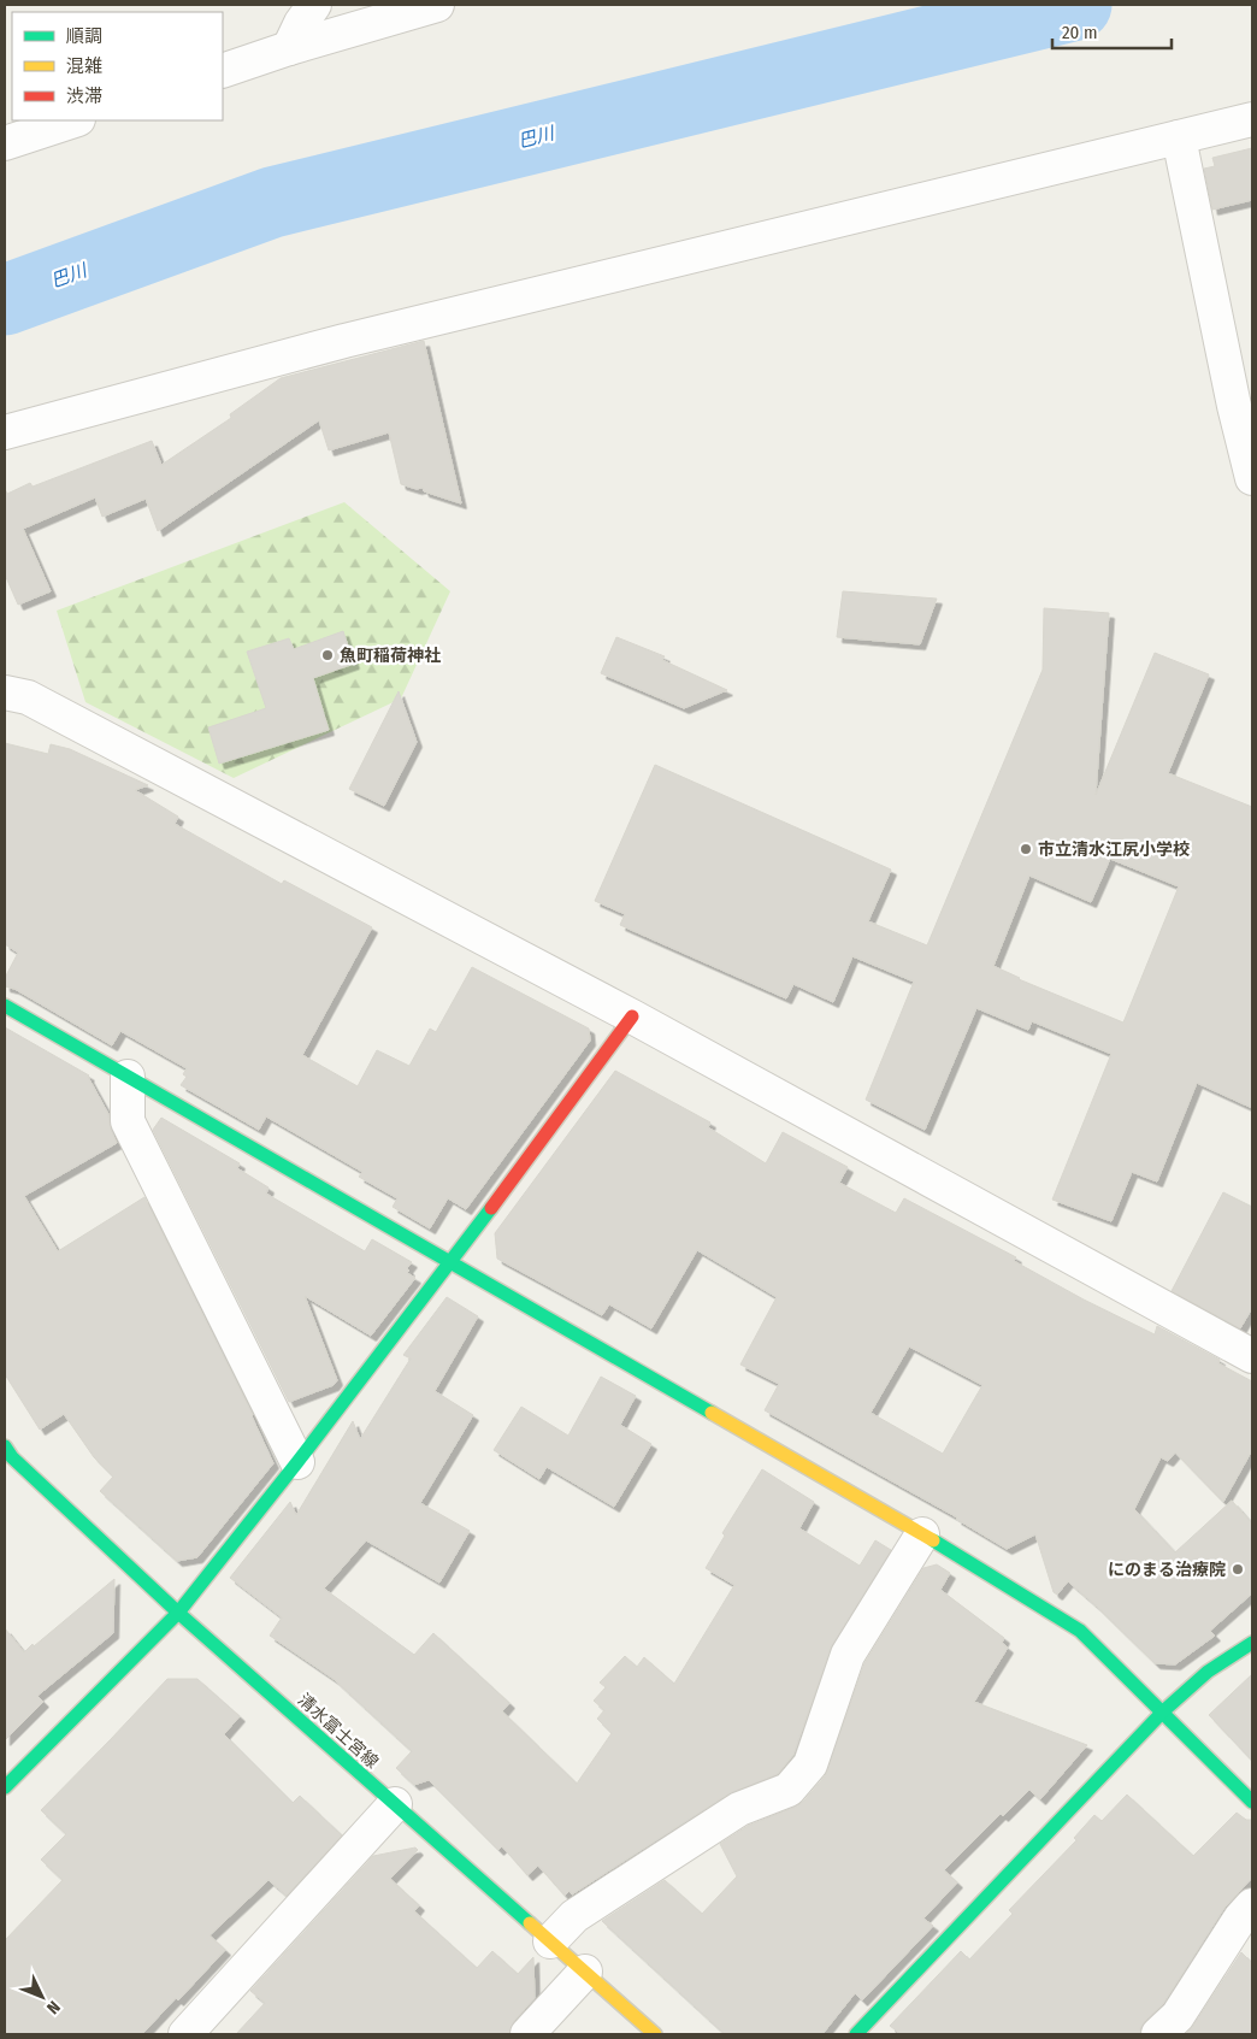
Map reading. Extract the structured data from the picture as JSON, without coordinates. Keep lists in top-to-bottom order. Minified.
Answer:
{"streets":{"street":["清水富士宮線"]},"water":["巴川"],"places":["魚町稲荷神社","市立清水江尻小学校","にのまる治療院"],"legend":["順調","混雑","渋滞"],"scale_bar":"20 m","north":"bottom right"}
